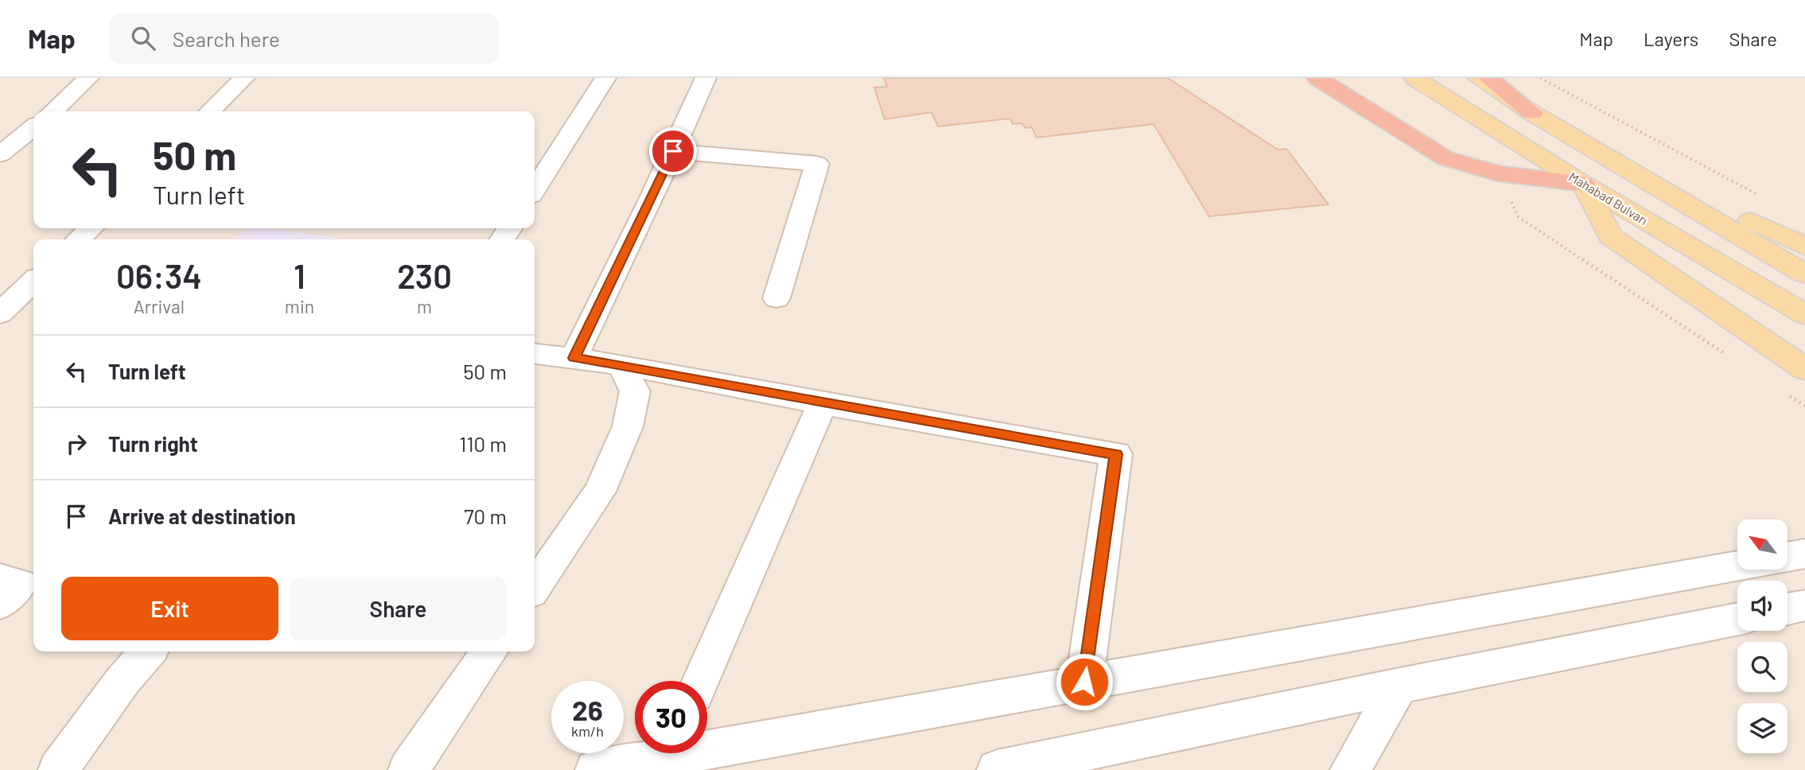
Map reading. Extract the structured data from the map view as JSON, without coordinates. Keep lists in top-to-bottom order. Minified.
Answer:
{"streets":{"main road":["Mahabad Bulvarı"]},"north":"top left","page":{"header":"Map","search":"Search here","nav":["Map","Layers","Share"],"turn":["50 m","Turn left"],"eta":["06:34","Arrival","1","min","230","m"],"list":[{"name":"Turn left","value":"50 m"},{"name":"Turn right","value":"110 m"},{"name":"Arrive at destination","value":"70 m"}],"buttons":["Exit","Share"],"speed":"26 km/h","limit":"30"}}
